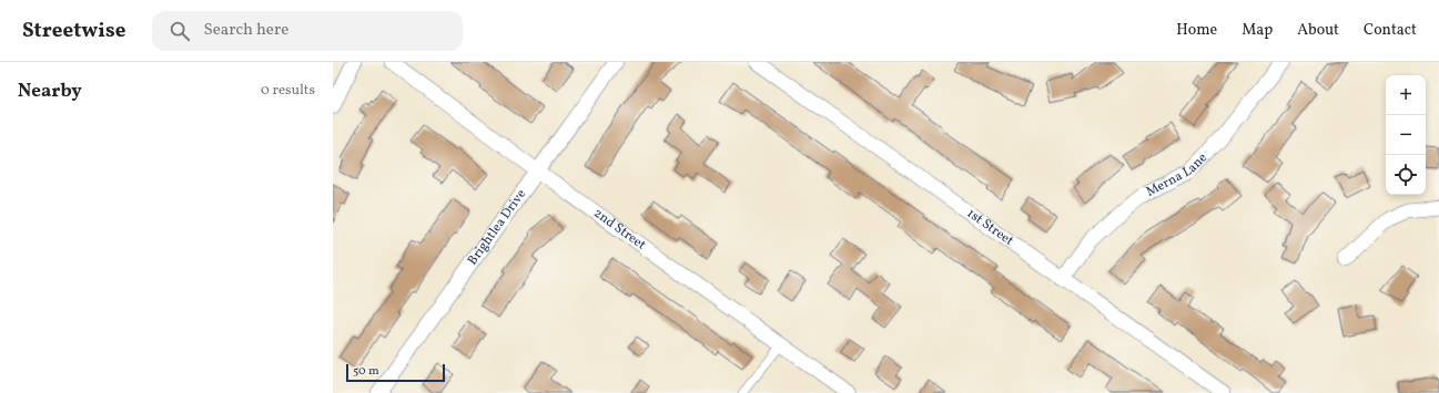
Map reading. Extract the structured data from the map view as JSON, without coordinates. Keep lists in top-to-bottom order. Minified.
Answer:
{"streets":{"street":["Merna Lane","Brightlea Drive","1st Street","2nd Street"]},"crossings":[["Merna Lane","1st Street"],["Brightlea Drive","2nd Street"]],"scale_bar":"50 m","page":{"header":"Streetwise","search":"Search here","nav":["Home","Map","About","Contact"],"heading":["Nearby","0 results"],"map_buttons":["+","−"],"scale":"50 m"}}
